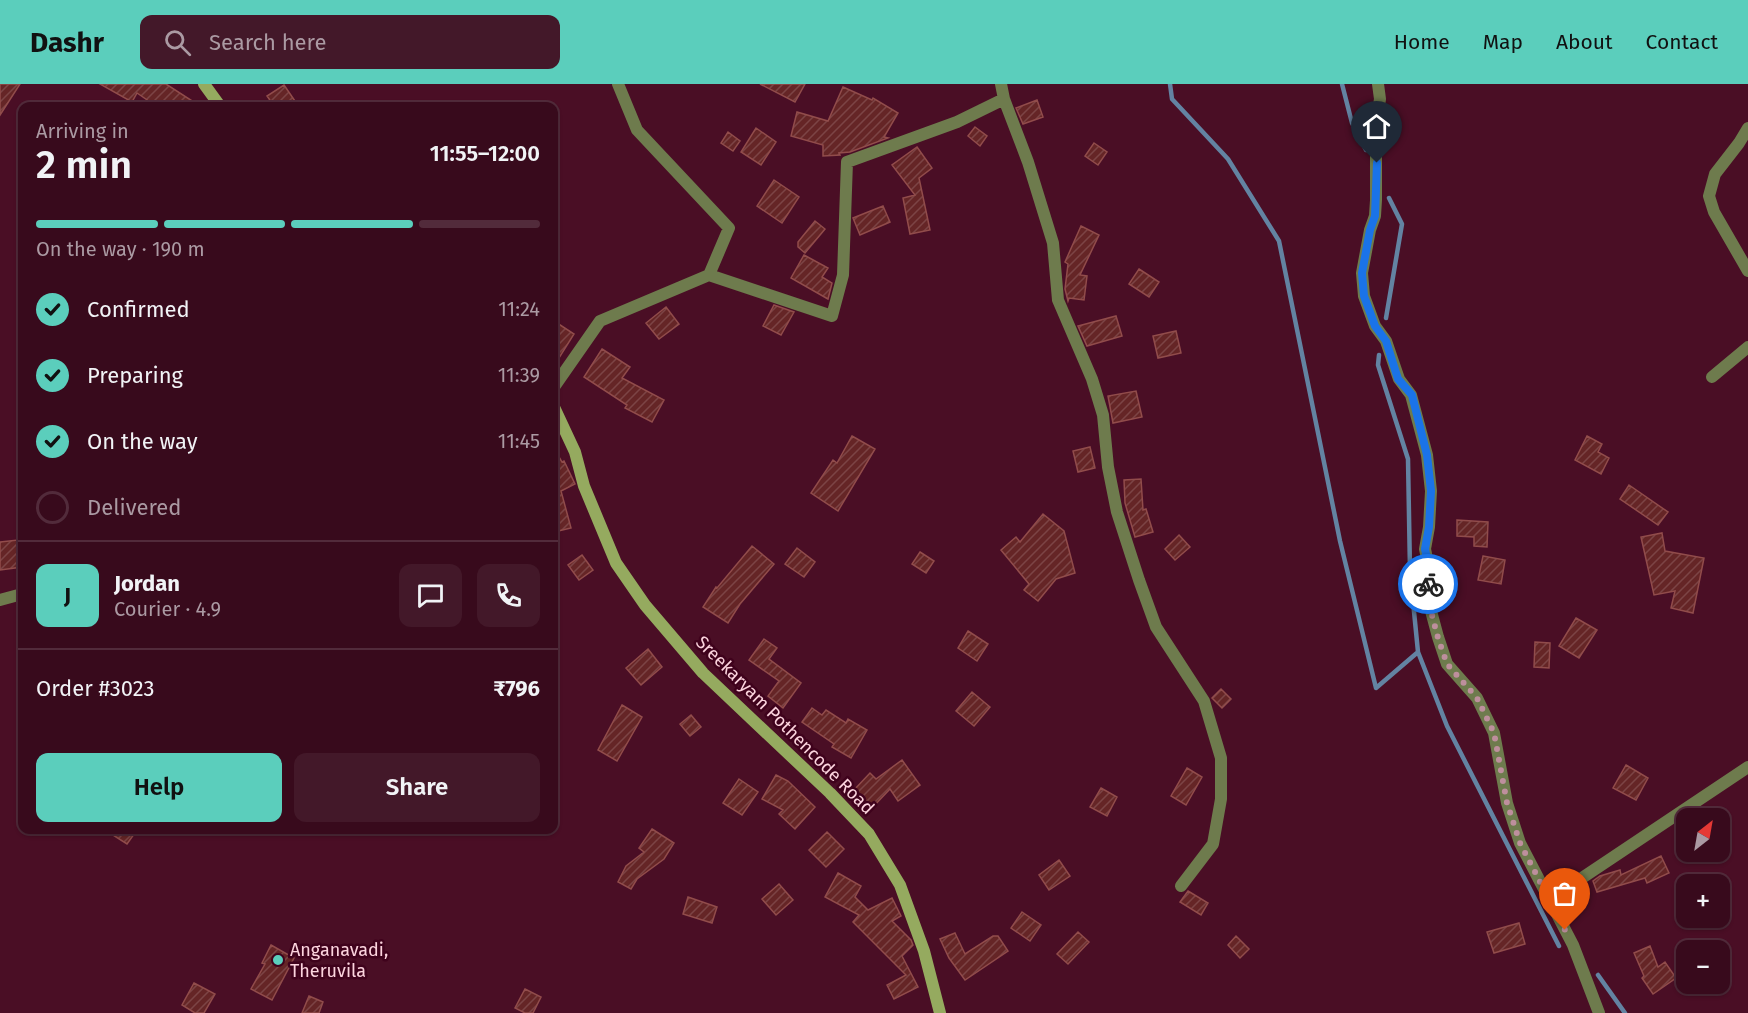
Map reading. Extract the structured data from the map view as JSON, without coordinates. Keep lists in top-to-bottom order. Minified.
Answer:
{"streets":{"main road":["Sreekaryam Pothencode Road"]},"places":["Anganavadi, Theruvila"],"north":"top right","page":{"header":"Dashr","search":"Search here","nav":["Home","Map","About","Contact"],"heading":["2 min","Arriving in","11:55–12:00"],"panel":["Jordan","Courier · 4.9","Order #3023","₹796"],"bar":"On the way · 190 m","list":[["Confirmed","11:24"],["Preparing","11:39"],["On the way","11:45"],"Delivered"],"round":"J","buttons":["Help","Share"],"map_buttons":["+","−"]}}
